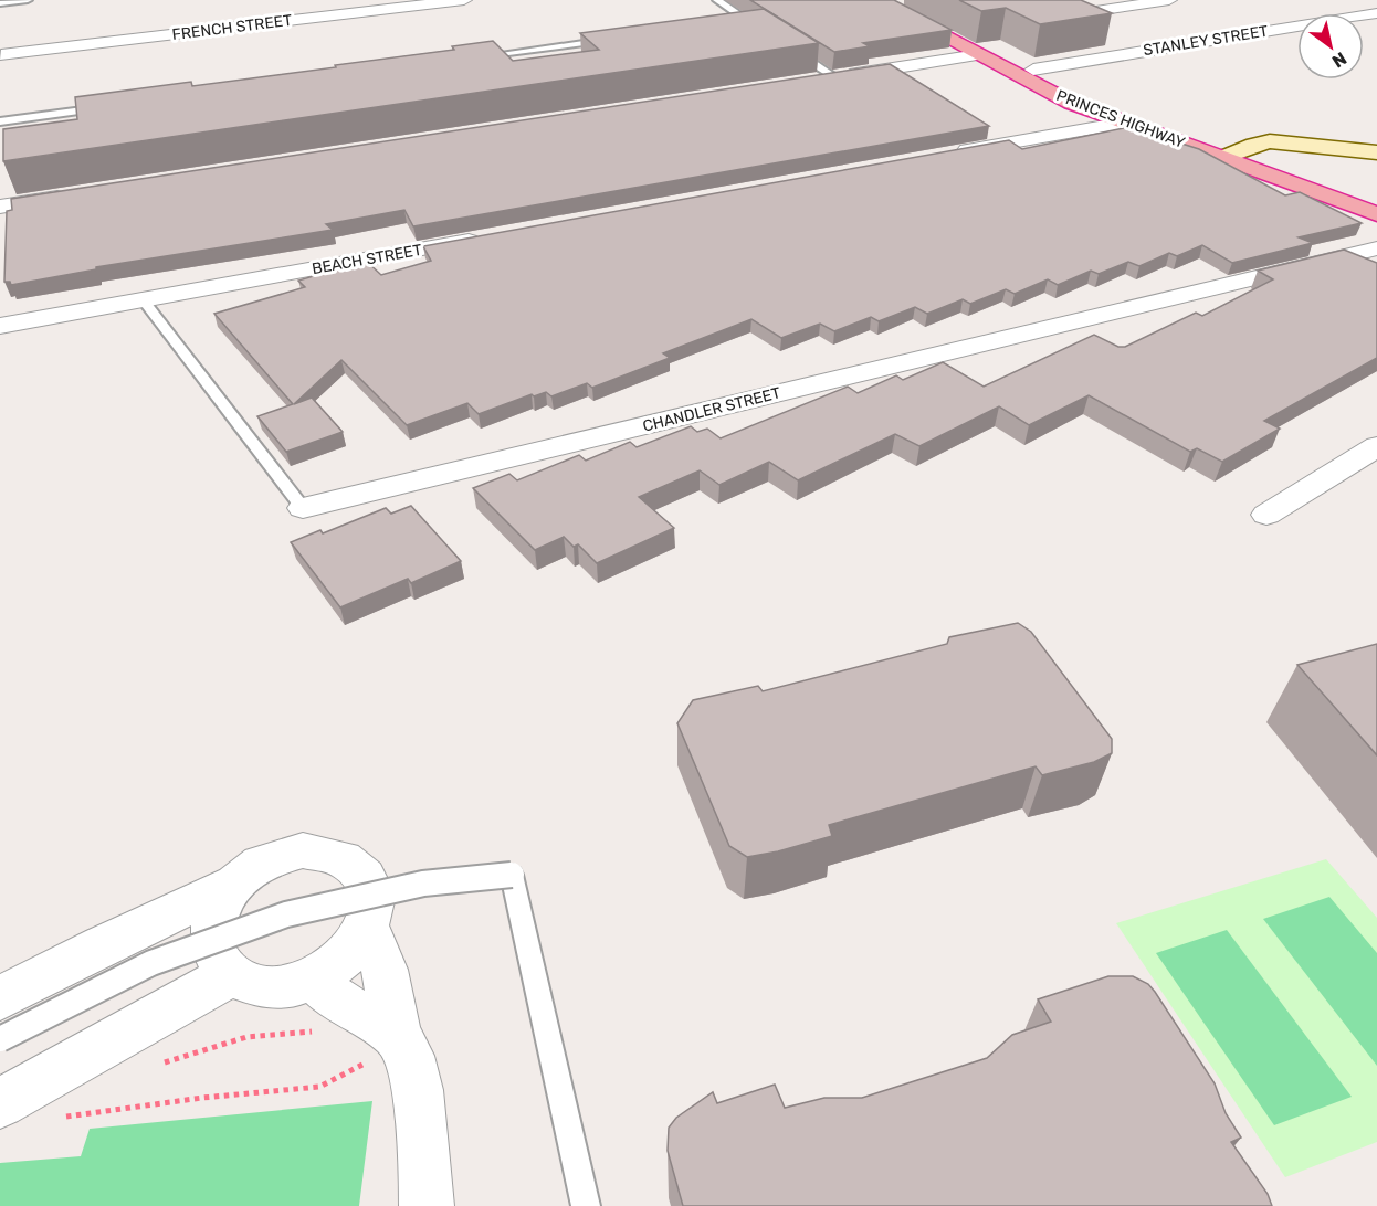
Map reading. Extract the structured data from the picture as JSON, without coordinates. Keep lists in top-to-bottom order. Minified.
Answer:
{"streets":{"highway":["PRINCES HIGHWAY"],"street":["FRENCH STREET","STANLEY STREET","BEACH STREET","CHANDLER STREET"]},"crossings":[["STANLEY STREET","PRINCES HIGHWAY"],["BEACH STREET","CHANDLER STREET"]],"north":"bottom right"}
